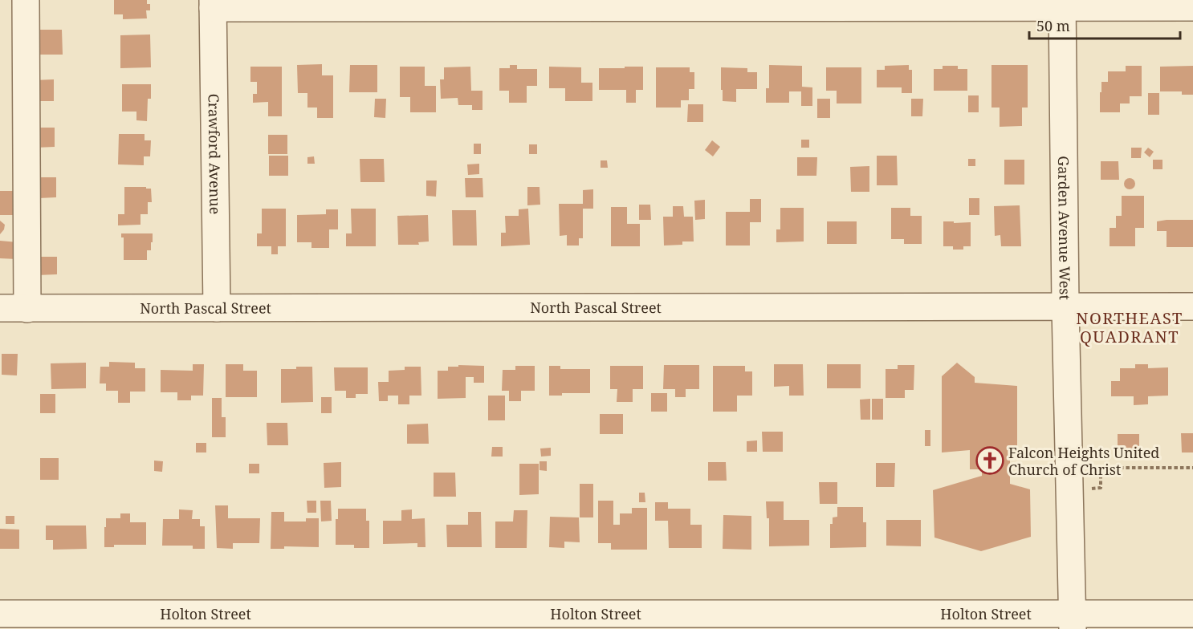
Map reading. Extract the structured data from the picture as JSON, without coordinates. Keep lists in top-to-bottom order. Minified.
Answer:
{"streets":{"street":["Crawford Avenue","Garden Avenue West","North Pascal Street","Holton Street"]},"crossings":[["Crawford Avenue","North Pascal Street"],["Garden Avenue West","North Pascal Street"],["Garden Avenue West","Holton Street"]],"districts":["NORTHEAST QUADRANT"],"places":{"church":["Falcon Heights United Church of Christ"]},"scale_bar":"50 m"}
